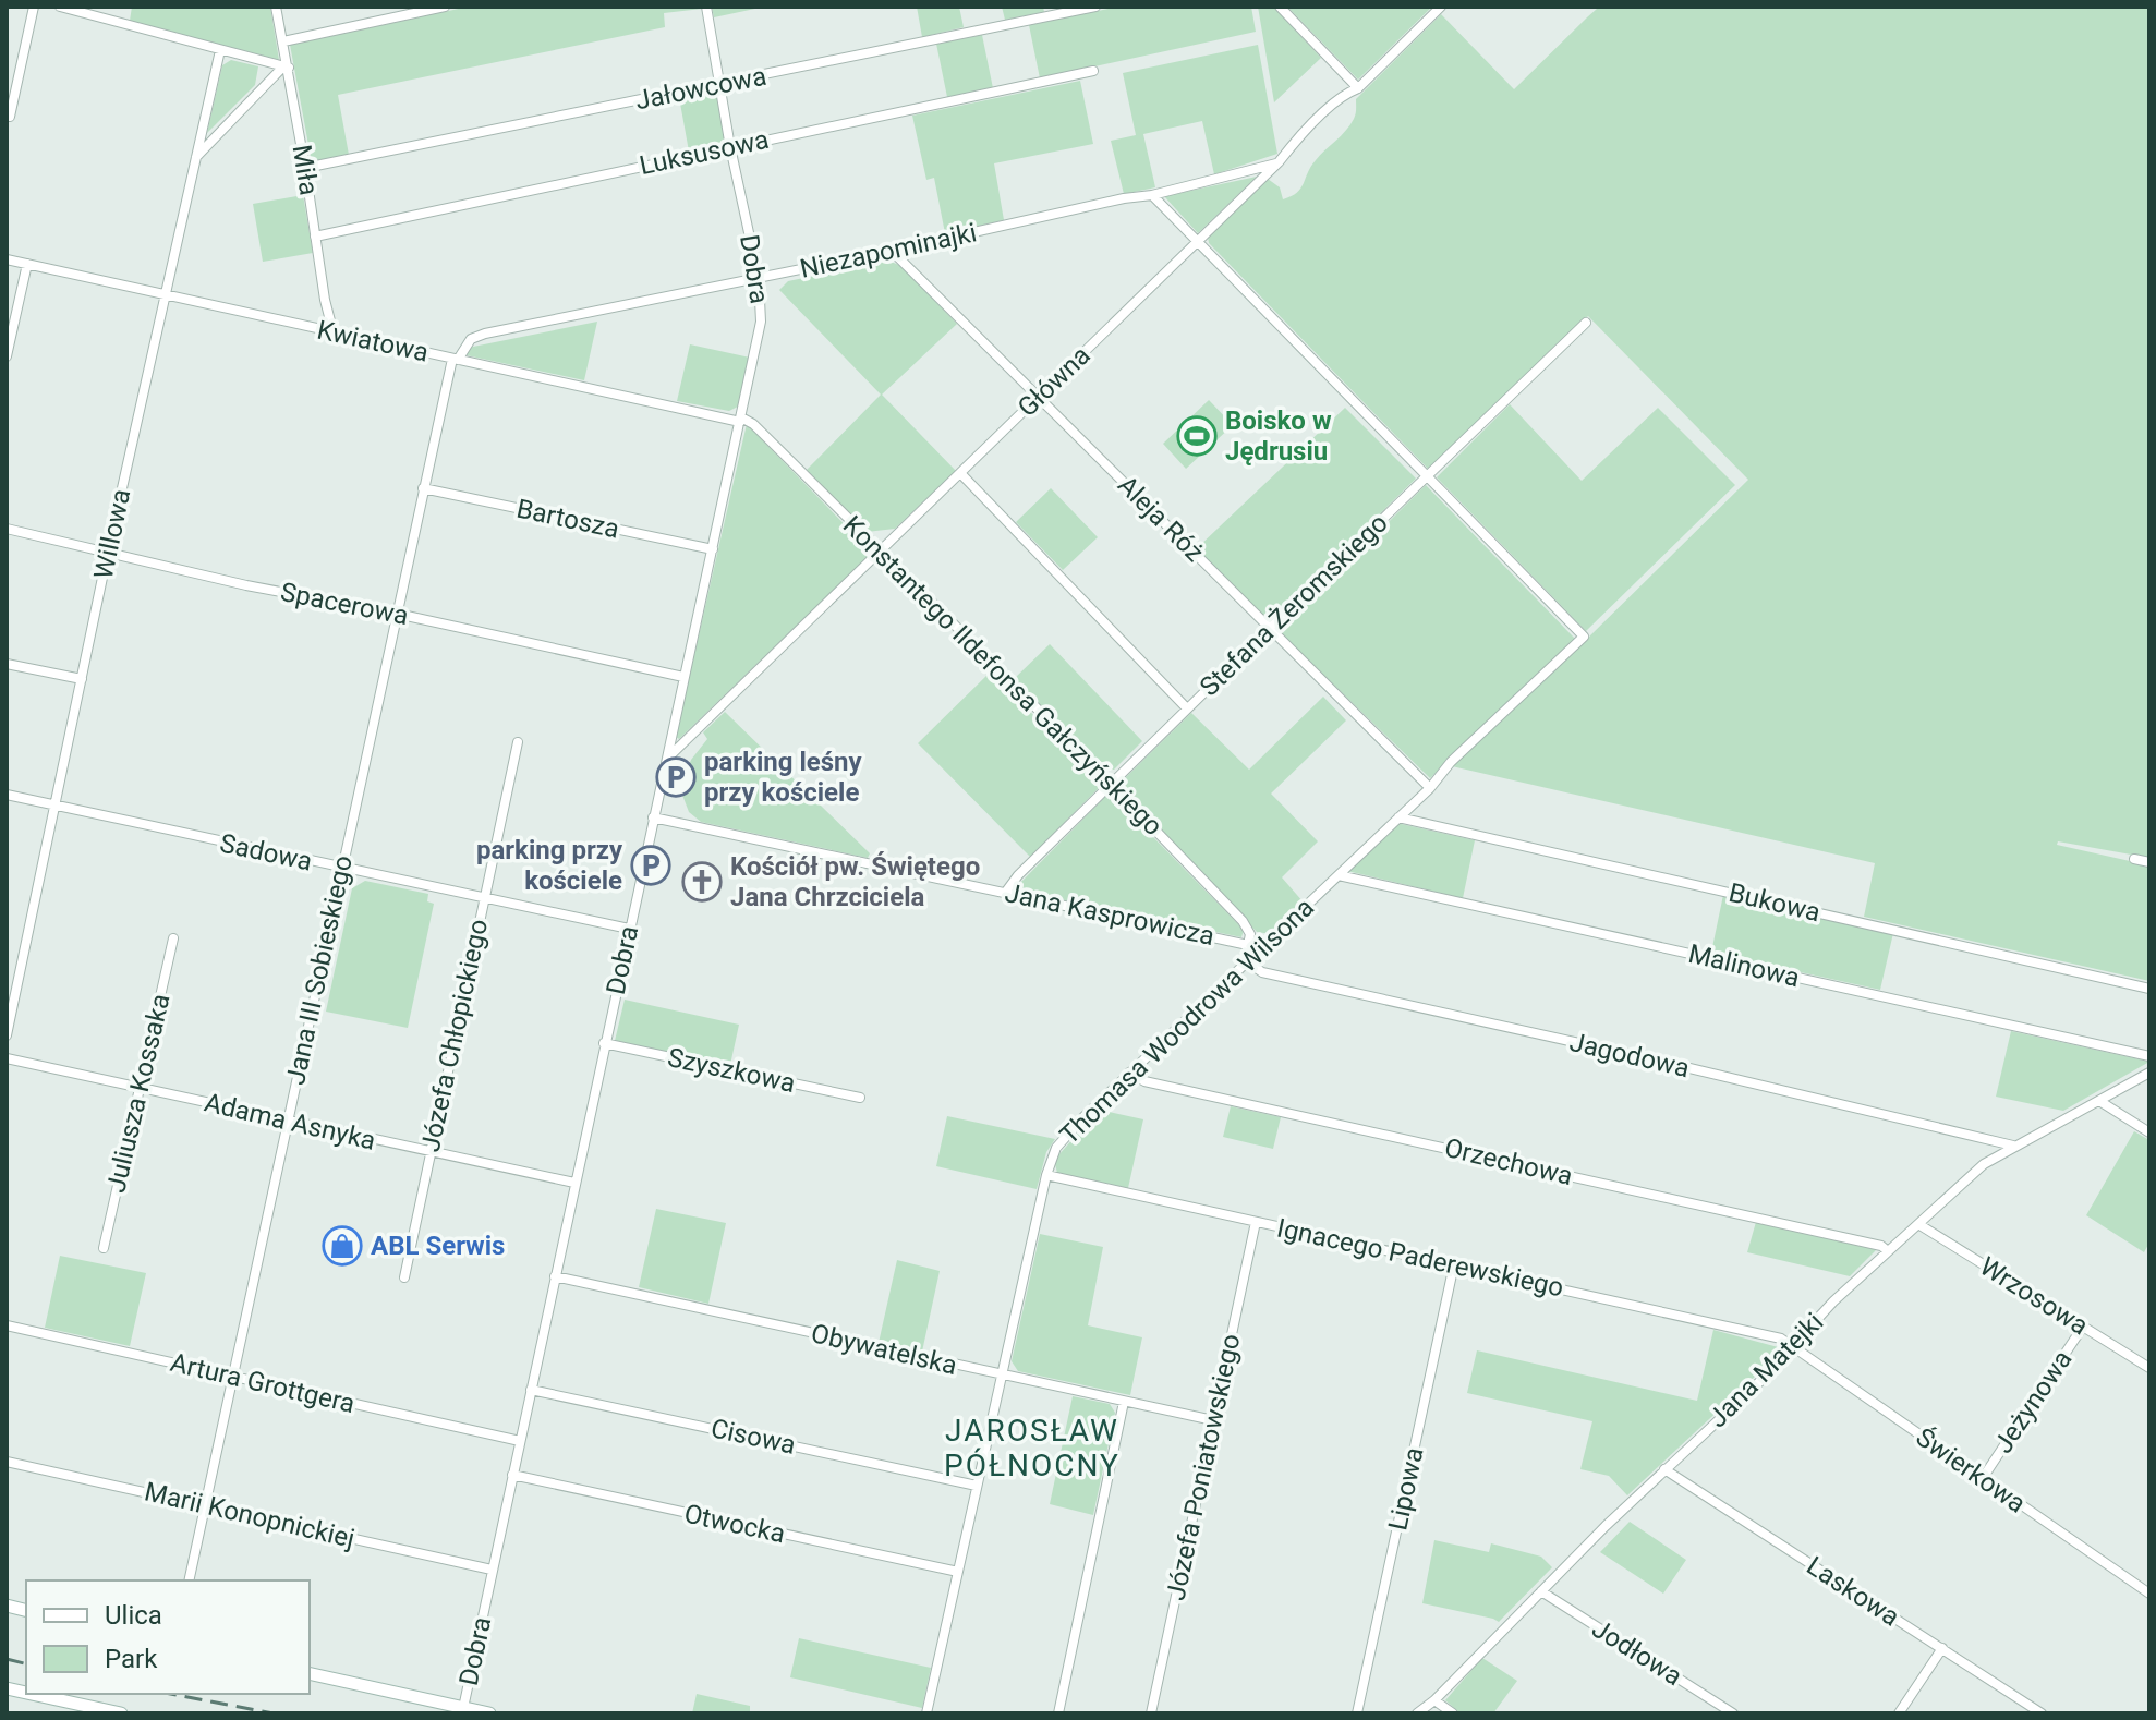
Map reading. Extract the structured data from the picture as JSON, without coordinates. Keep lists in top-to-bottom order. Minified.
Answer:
{"streets":{"street":["Jałowcowa","Luksusowa","Miła","Niezapominajki","Dobra","Kwiatowa","Główna","Bartosza","Aleja Róż","Willowa","Spacerowa","Stefana Żeromskiego","Konstantego Ildefonsa Gałczyńskiego","Sadowa","Bukowa","Jana Kasprowicza","Malinowa","Jana III Sobieskiego","Thomasa Woodrowa Wilsona","Józefa Chłopickiego","Jagodowa","Szyszkowa","Juliusza Kossaka","Adama Asnyka","Orzechowa","Ignacego Paderewskiego","Wrzosowa","Obywatelska","Jana Matejki","Artura Grottgera","Jeżynowa","Cisowa","Józefa Poniatowskiego","Świerkowa","Lipowa","Marii Konopnickiej","Otwocka","Laskowa","Jodłowa"]},"crossings":[["Jałowcowa","Miła"],["Jałowcowa","Dobra"],["Luksusowa","Miła"],["Luksusowa","Dobra"],["Miła","Kwiatowa"],["Niezapominajki","Dobra"],["Niezapominajki","Kwiatowa"],["Niezapominajki","Główna"],["Niezapominajki","Aleja Róż"],["Niezapominajki","Jana III Sobieskiego"],["Dobra","Kwiatowa"],["Dobra","Główna"],["Dobra","Bartosza"],["Dobra","Spacerowa"],["Dobra","Konstantego Ildefonsa Gałczyńskiego"],["Dobra","Sadowa"],["Dobra","Jana Kasprowicza"],["Dobra","Szyszkowa"],["Dobra","Adama Asnyka"],["Dobra","Obywatelska"],["Dobra","Artura Grottgera"],["Dobra","Cisowa"],["Dobra","Marii Konopnickiej"],["Dobra","Otwocka"],["Kwiatowa","Willowa"],["Kwiatowa","Konstantego Ildefonsa Gałczyńskiego"],["Kwiatowa","Jana III Sobieskiego"],["Główna","Aleja Róż"],["Główna","Konstantego Ildefonsa Gałczyńskiego"],["Bartosza","Jana III Sobieskiego"],["Aleja Róż","Stefana Żeromskiego"],["Aleja Róż","Thomasa Woodrowa Wilsona"],["Willowa","Spacerowa"],["Willowa","Sadowa"],["Spacerowa","Jana III Sobieskiego"],["Stefana Żeromskiego","Konstantego Ildefonsa Gałczyńskiego"],["Stefana Żeromskiego","Jana Kasprowicza"],["Stefana Żeromskiego","Thomasa Woodrowa Wilsona"],["Konstantego Ildefonsa Gałczyńskiego","Jana Kasprowicza"],["Konstantego Ildefonsa Gałczyńskiego","Thomasa Woodrowa Wilsona"],["Sadowa","Jana III Sobieskiego"],["Sadowa","Józefa Chłopickiego"],["Bukowa","Thomasa Woodrowa Wilsona"],["Jana Kasprowicza","Thomasa Woodrowa Wilsona"],["Malinowa","Thomasa Woodrowa Wilsona"],["Jana III Sobieskiego","Adama Asnyka"],["Jana III Sobieskiego","Artura Grottgera"],["Jana III Sobieskiego","Marii Konopnickiej"],["Thomasa Woodrowa Wilsona","Jagodowa"],["Thomasa Woodrowa Wilsona","Orzechowa"],["Thomasa Woodrowa Wilsona","Ignacego Paderewskiego"],["Thomasa Woodrowa Wilsona","Obywatelska"],["Thomasa Woodrowa Wilsona","Cisowa"],["Thomasa Woodrowa Wilsona","Otwocka"],["Józefa Chłopickiego","Adama Asnyka"],["Jagodowa","Jana Matejki"],["Juliusza Kossaka","Adama Asnyka"],["Orzechowa","Jana Matejki"],["Ignacego Paderewskiego","Jana Matejki"],["Ignacego Paderewskiego","Józefa Poniatowskiego"],["Ignacego Paderewskiego","Świerkowa"],["Ignacego Paderewskiego","Lipowa"],["Wrzosowa","Jana Matejki"],["Wrzosowa","Jeżynowa"],["Obywatelska","Józefa Poniatowskiego"],["Jana Matejki","Świerkowa"],["Jana Matejki","Laskowa"],["Jana Matejki","Jodłowa"],["Jeżynowa","Świerkowa"]],"districts":["JAROSŁAW PÓŁNOCNY"],"places":{"sports":["Boisko w Jędrusiu"],"parking":["parking leśny przy kościele","parking przy kościele"],"church":["Kościół pw. Świętego Jana Chrzciciela"],"shop":["ABL Serwis"]},"legend":["Ulica","Park"]}
